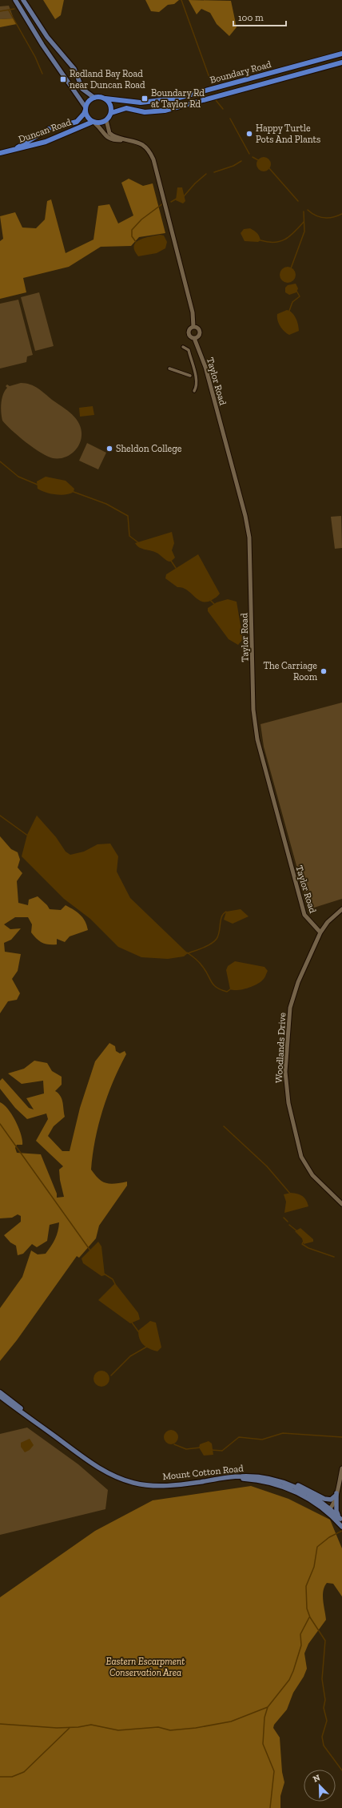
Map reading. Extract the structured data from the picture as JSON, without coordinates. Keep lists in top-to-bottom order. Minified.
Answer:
{"streets":{"highway":["Boundary Road","Duncan Road"],"main road":["Mount Cotton Road"],"street":["Taylor Road","Woodlands Drive"]},"crossings":[["Boundary Road","Duncan Road"],["Taylor Road","Woodlands Drive"]],"parks":["Eastern Escarpment Conservation Area"],"places":{"transit":["Redland Bay Road near Duncan Road","Boundary Rd at Taylor Rd"],"other":["Happy Turtle Pots And Plants","Sheldon College","The Carriage Room"]},"scale_bar":"100 m","north":"top left"}
